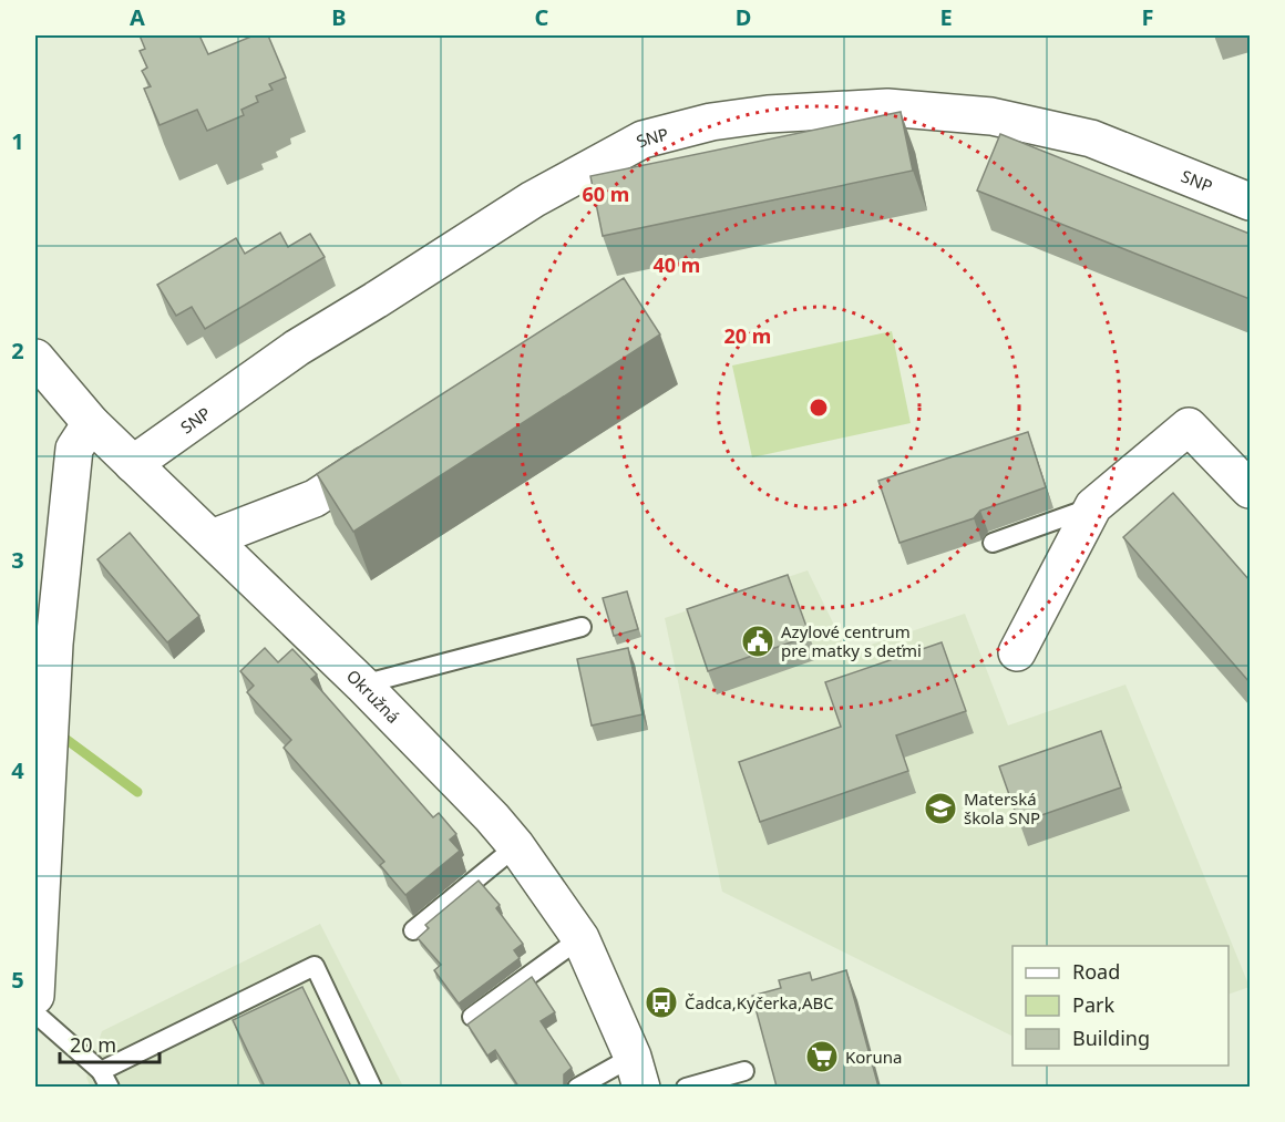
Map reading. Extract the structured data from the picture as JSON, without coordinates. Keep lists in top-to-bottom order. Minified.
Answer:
{"streets":{"street":["SNP","Okružná"]},"crossings":[["SNP","Okružná"]],"places":{"public building":["Azylové centrum pre matky s deťmi"],"school or university":["Materská škola SNP"],"bus stop":["Čadca,Kyčerka,ABC"],"supermarket":["Koruna"]},"legend":["Road","Park","Building"],"scale_bar":"20 m","grid":{"columns":["A","B","C","D","E","F"],"rows":["1","2","3","4","5"]},"rings":["60 m","40 m","20 m"]}
